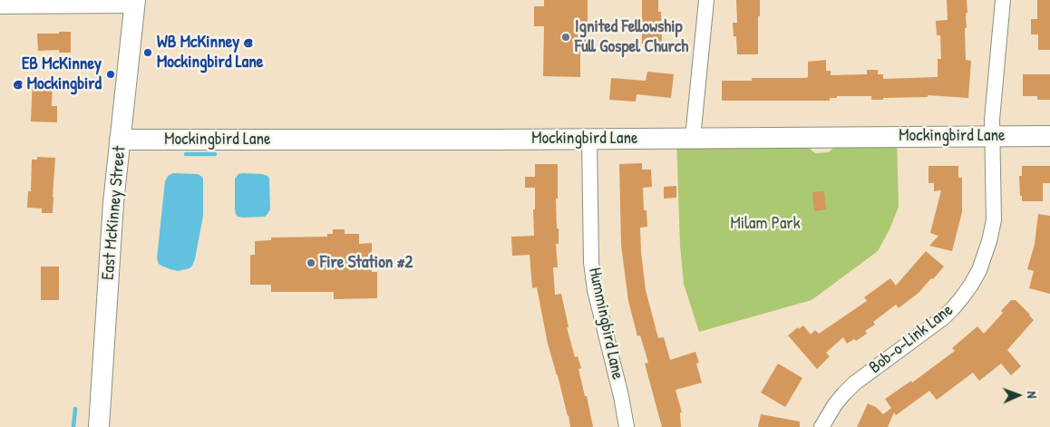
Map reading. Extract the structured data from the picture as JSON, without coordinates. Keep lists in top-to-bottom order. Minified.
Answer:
{"streets":{"street":["Mockingbird Lane","East McKinney Street","Hummingbird Lane","Bob-o-Link Lane"]},"crossings":[["Mockingbird Lane","East McKinney Street"],["Mockingbird Lane","Hummingbird Lane"],["Mockingbird Lane","Bob-o-Link Lane"]],"parks":["Milam Park"],"places":["Ignited Fellowship Full Gospel Church","WB McKinney @ Mockingbird Lane","EB McKinney @ Mockingbird","Fire Station #2"],"north":"right"}
